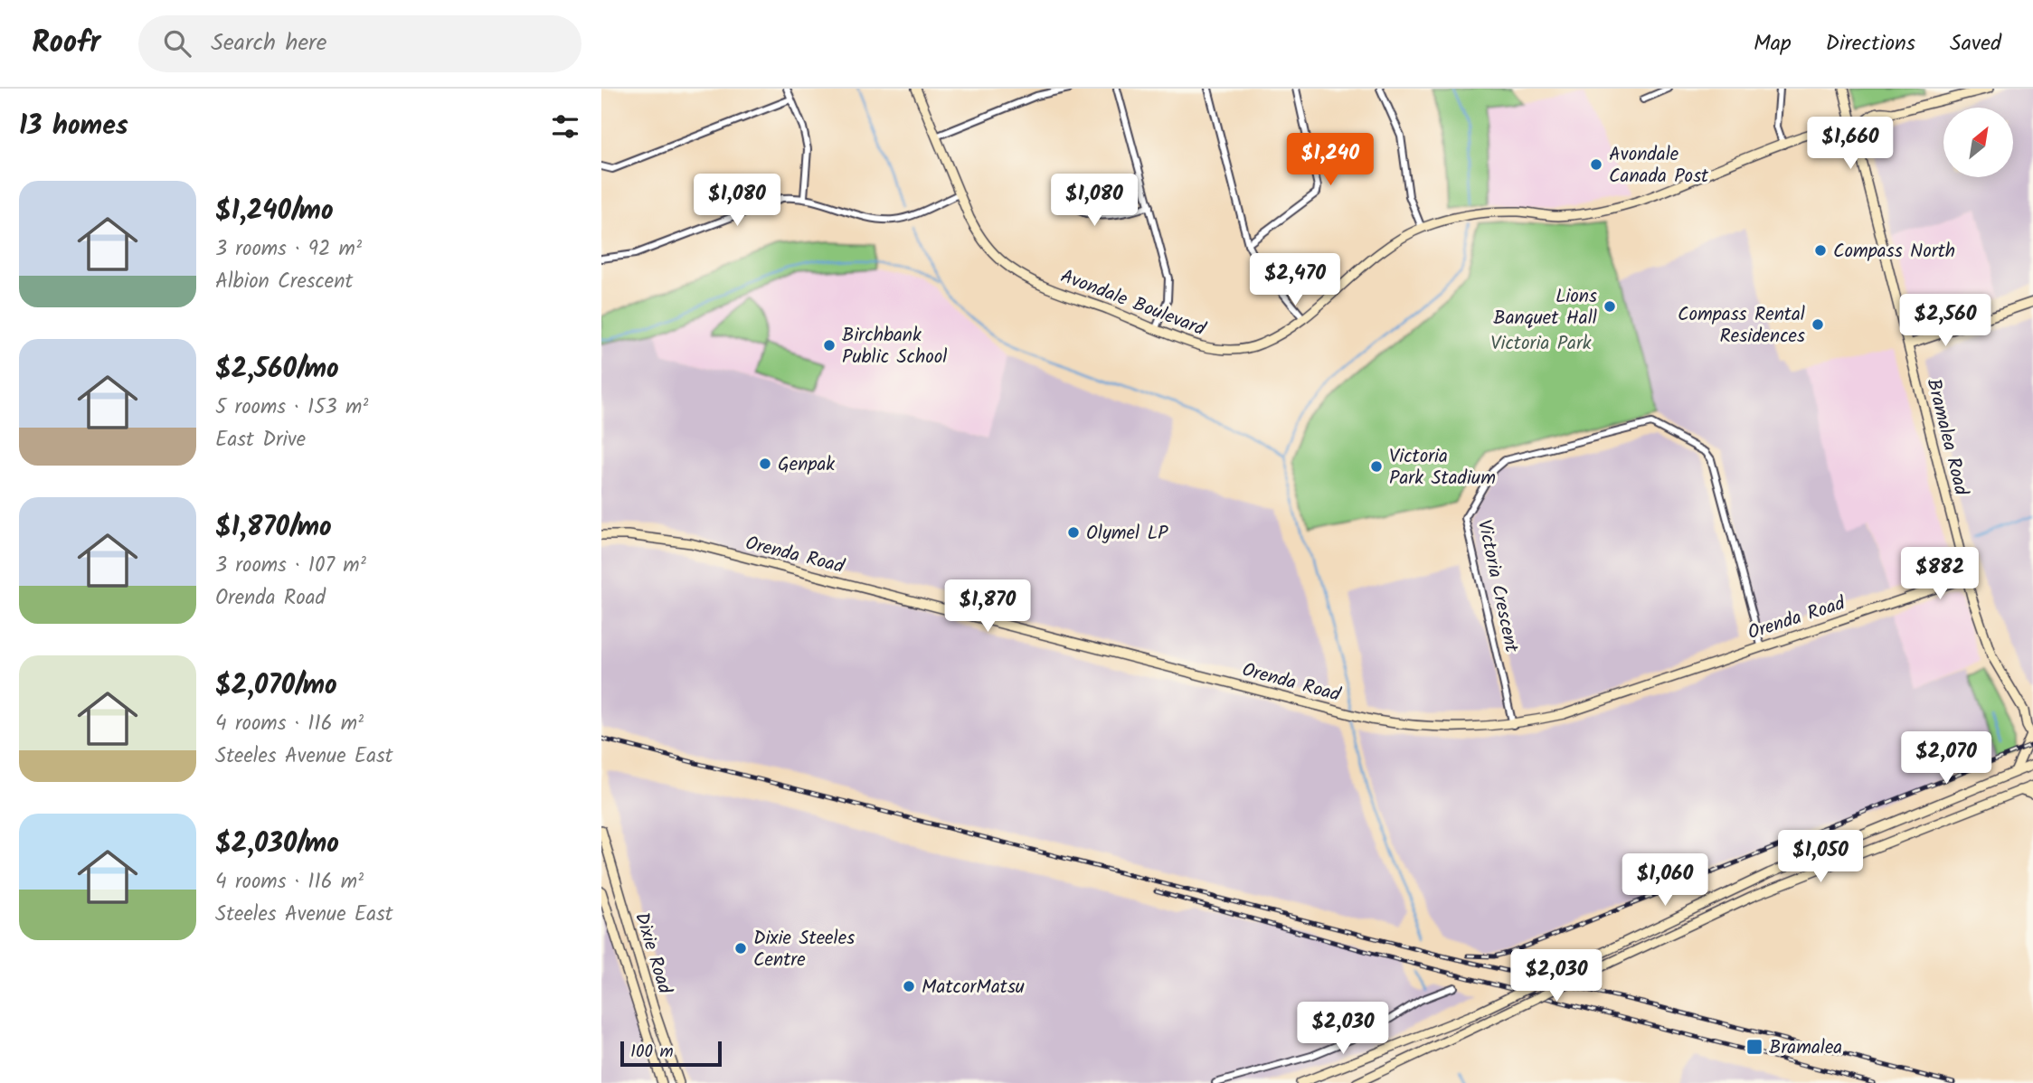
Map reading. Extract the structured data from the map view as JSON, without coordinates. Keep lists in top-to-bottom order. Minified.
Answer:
{"streets":{"street":["Avondale Boulevard","Bramalea Road","Orenda Road","Victoria Crescent","Dixie Road"]},"crossings":[["Avondale Boulevard","Bramalea Road"],["Bramalea Road","Orenda Road"],["Orenda Road","Victoria Crescent"]],"parks":["Victoria Park"],"places":{"other":["Avondale Canada Post","Compass North","Lions Banquet Hall","Compass Rental Residences","Birchbank Public School","Genpak","Victoria Park Stadium","Olymel LP","Dixie Steeles Centre","MatcorMatsu"],"transit":["Bramalea"]},"scale_bar":"100 m","north":"top right","page":{"header":"Roofr","search":"Search here","nav":["Map","Directions","Saved"],"heading":"13 homes","price":["$1,660","$1,240","$1,080","$1,080","$2,470","$2,560","$882","$1,870","$2,070","$1,050","$1,060","$2,030","$2,030"],"list":[{"name":"$1,240/mo","note":"3 rooms · 92 m² · Albion Crescent"},{"name":"$2,560/mo","note":"5 rooms · 153 m² · East Drive"},{"name":"$1,870/mo","note":"3 rooms · 107 m² · Orenda Road"},{"name":"$2,070/mo","note":"4 rooms · 116 m² · Steeles Avenue East"},{"name":"$2,030/mo","note":"4 rooms · 116 m² · Steeles Avenue East"}],"scale":"100 m"}}
